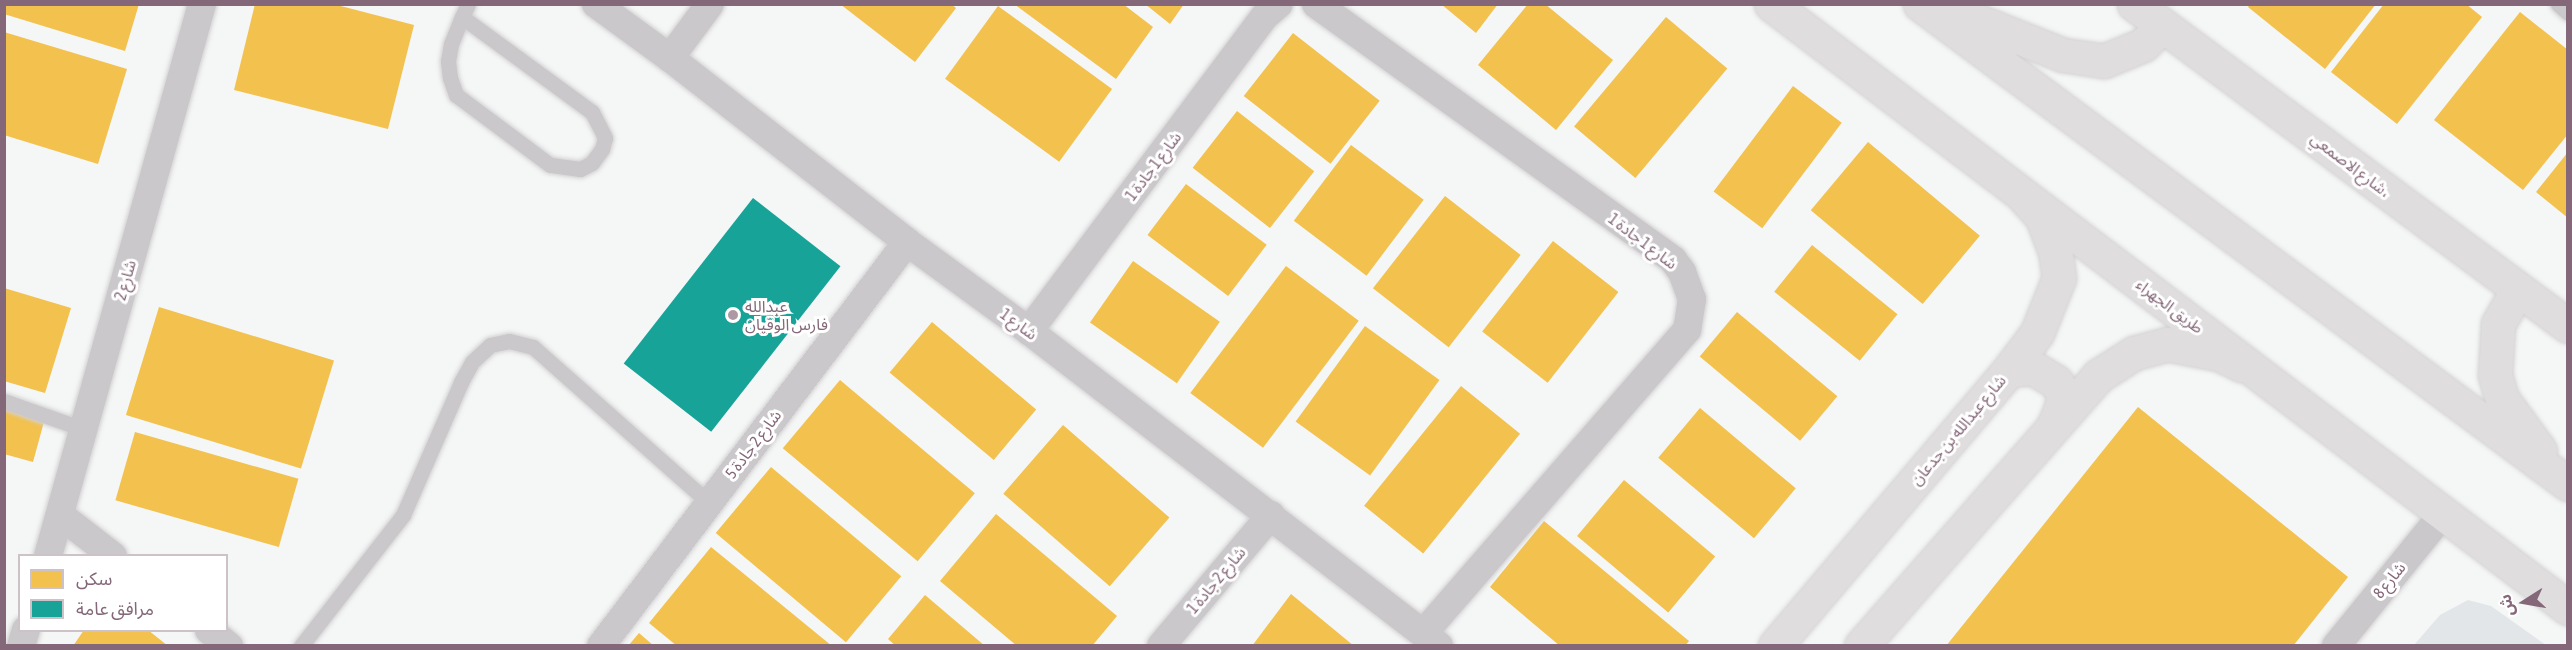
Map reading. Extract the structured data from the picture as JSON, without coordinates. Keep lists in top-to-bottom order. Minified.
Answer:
{"streets":{"main road":["شارع الاصمعي،","طريق الجهراء","شارع عبدالله بن جدعان"],"street":["شارع 1 جادة 1","شارع 2","شارع 1","شارع 2 جادة 5","شارع 2 جادة 1","شارع 8"]},"crossings":[["شارع 1 جادة 1","شارع 1"],["طريق الجهراء","شارع عبدالله بن جدعان"],["طريق الجهراء","شارع 8"],["شارع 1","شارع 2 جادة 5"],["شارع 1","شارع 2 جادة 1"]],"places":["عبدالله فارس الوقيان"],"legend":["سكن","مرافق عامة"],"north":"left"}
